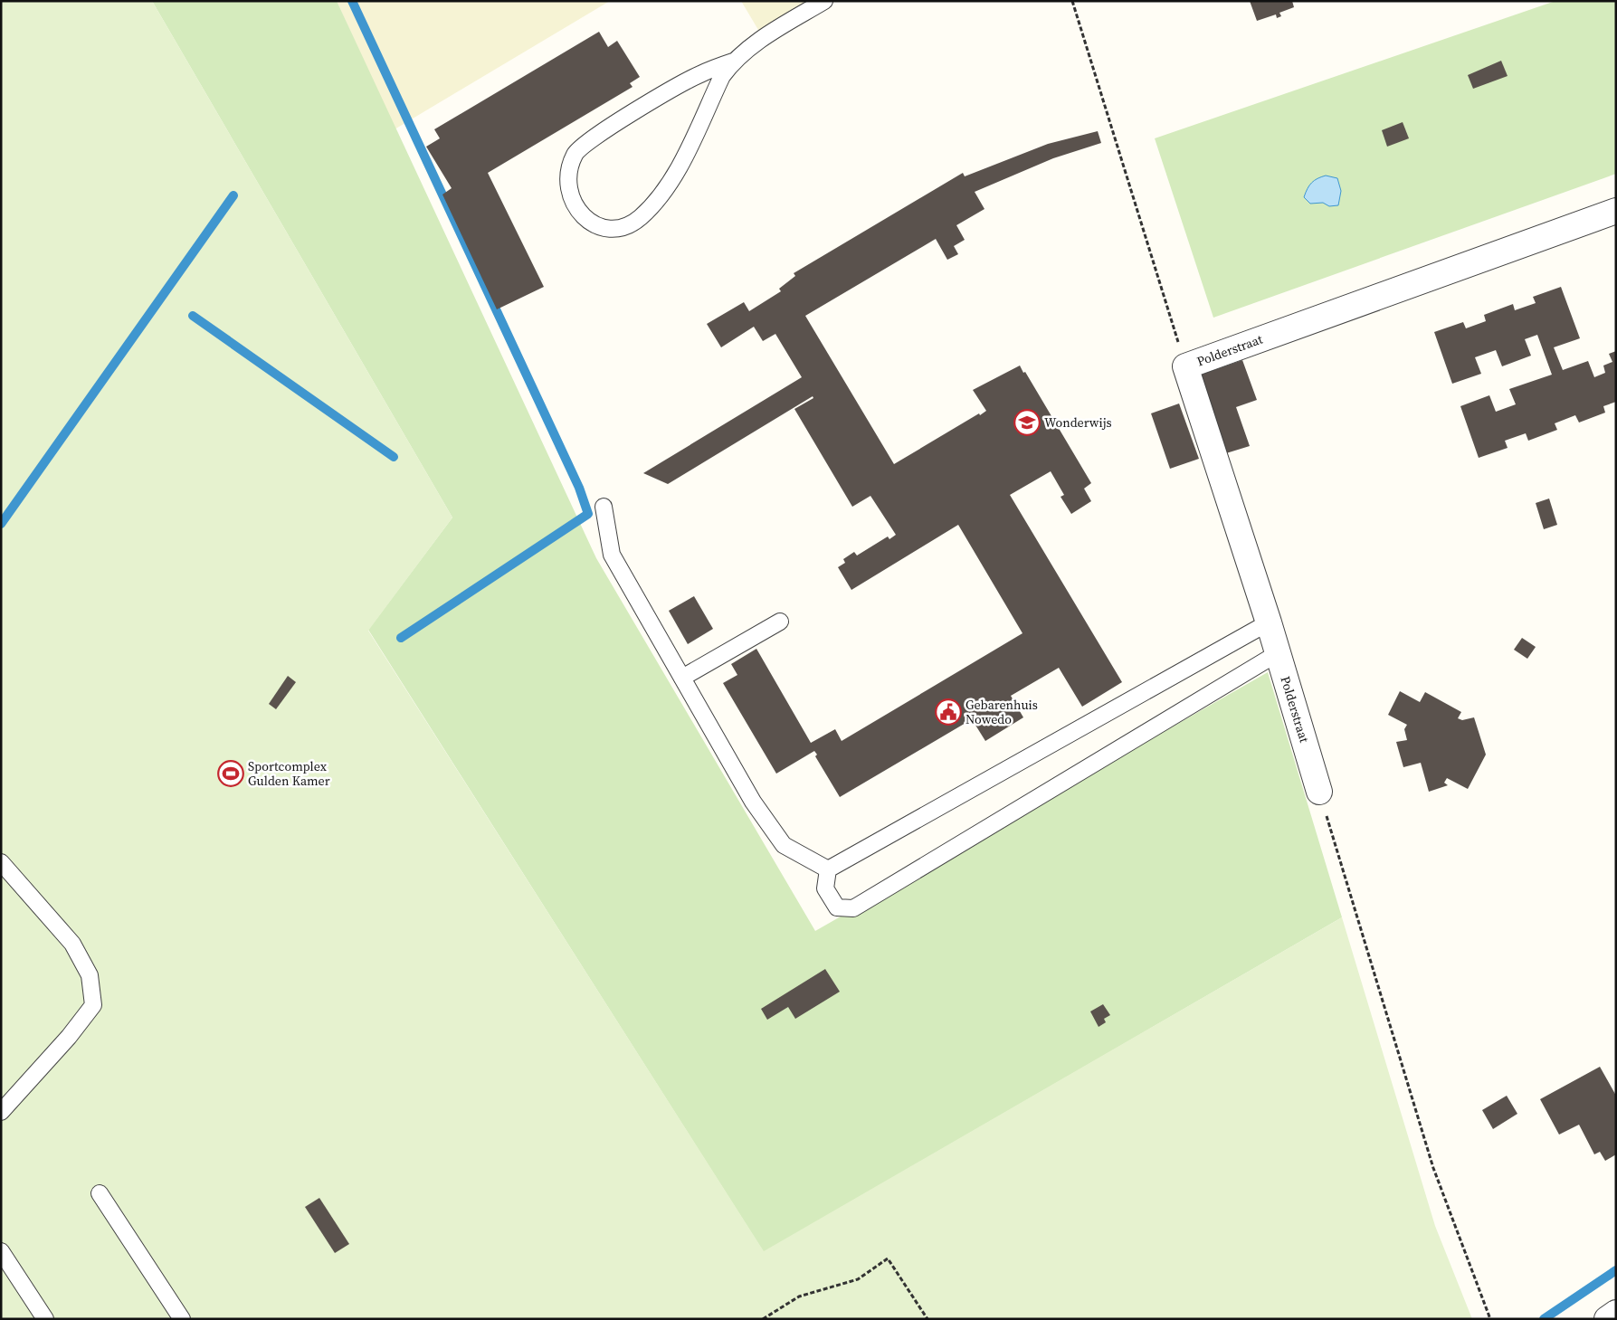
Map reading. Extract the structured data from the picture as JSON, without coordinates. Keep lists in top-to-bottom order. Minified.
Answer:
{"streets":{"street":["Polderstraat"]},"places":{"school or university":["Wonderwijs"],"public building":["Gebarenhuis Nowedo"],"sports":["Sportcomplex Gulden Kamer"]}}
